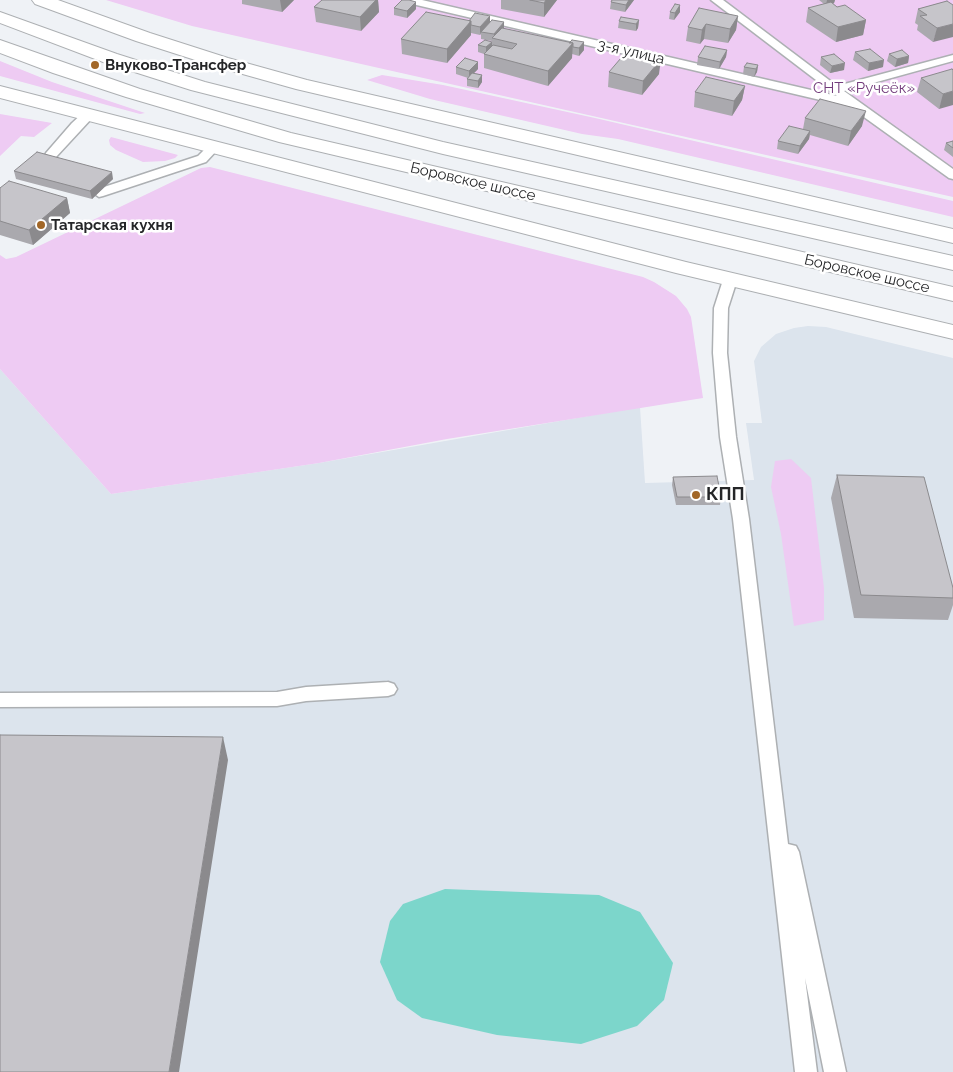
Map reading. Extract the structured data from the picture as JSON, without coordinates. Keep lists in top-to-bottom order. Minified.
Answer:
{"streets":{"main road":["Боровское шоссе"],"lane":["3-я улица"]},"parks":["СНТ «Ручеёк»"],"places":["Внуково-Трансфер","Татарская кухня","КПП"]}
